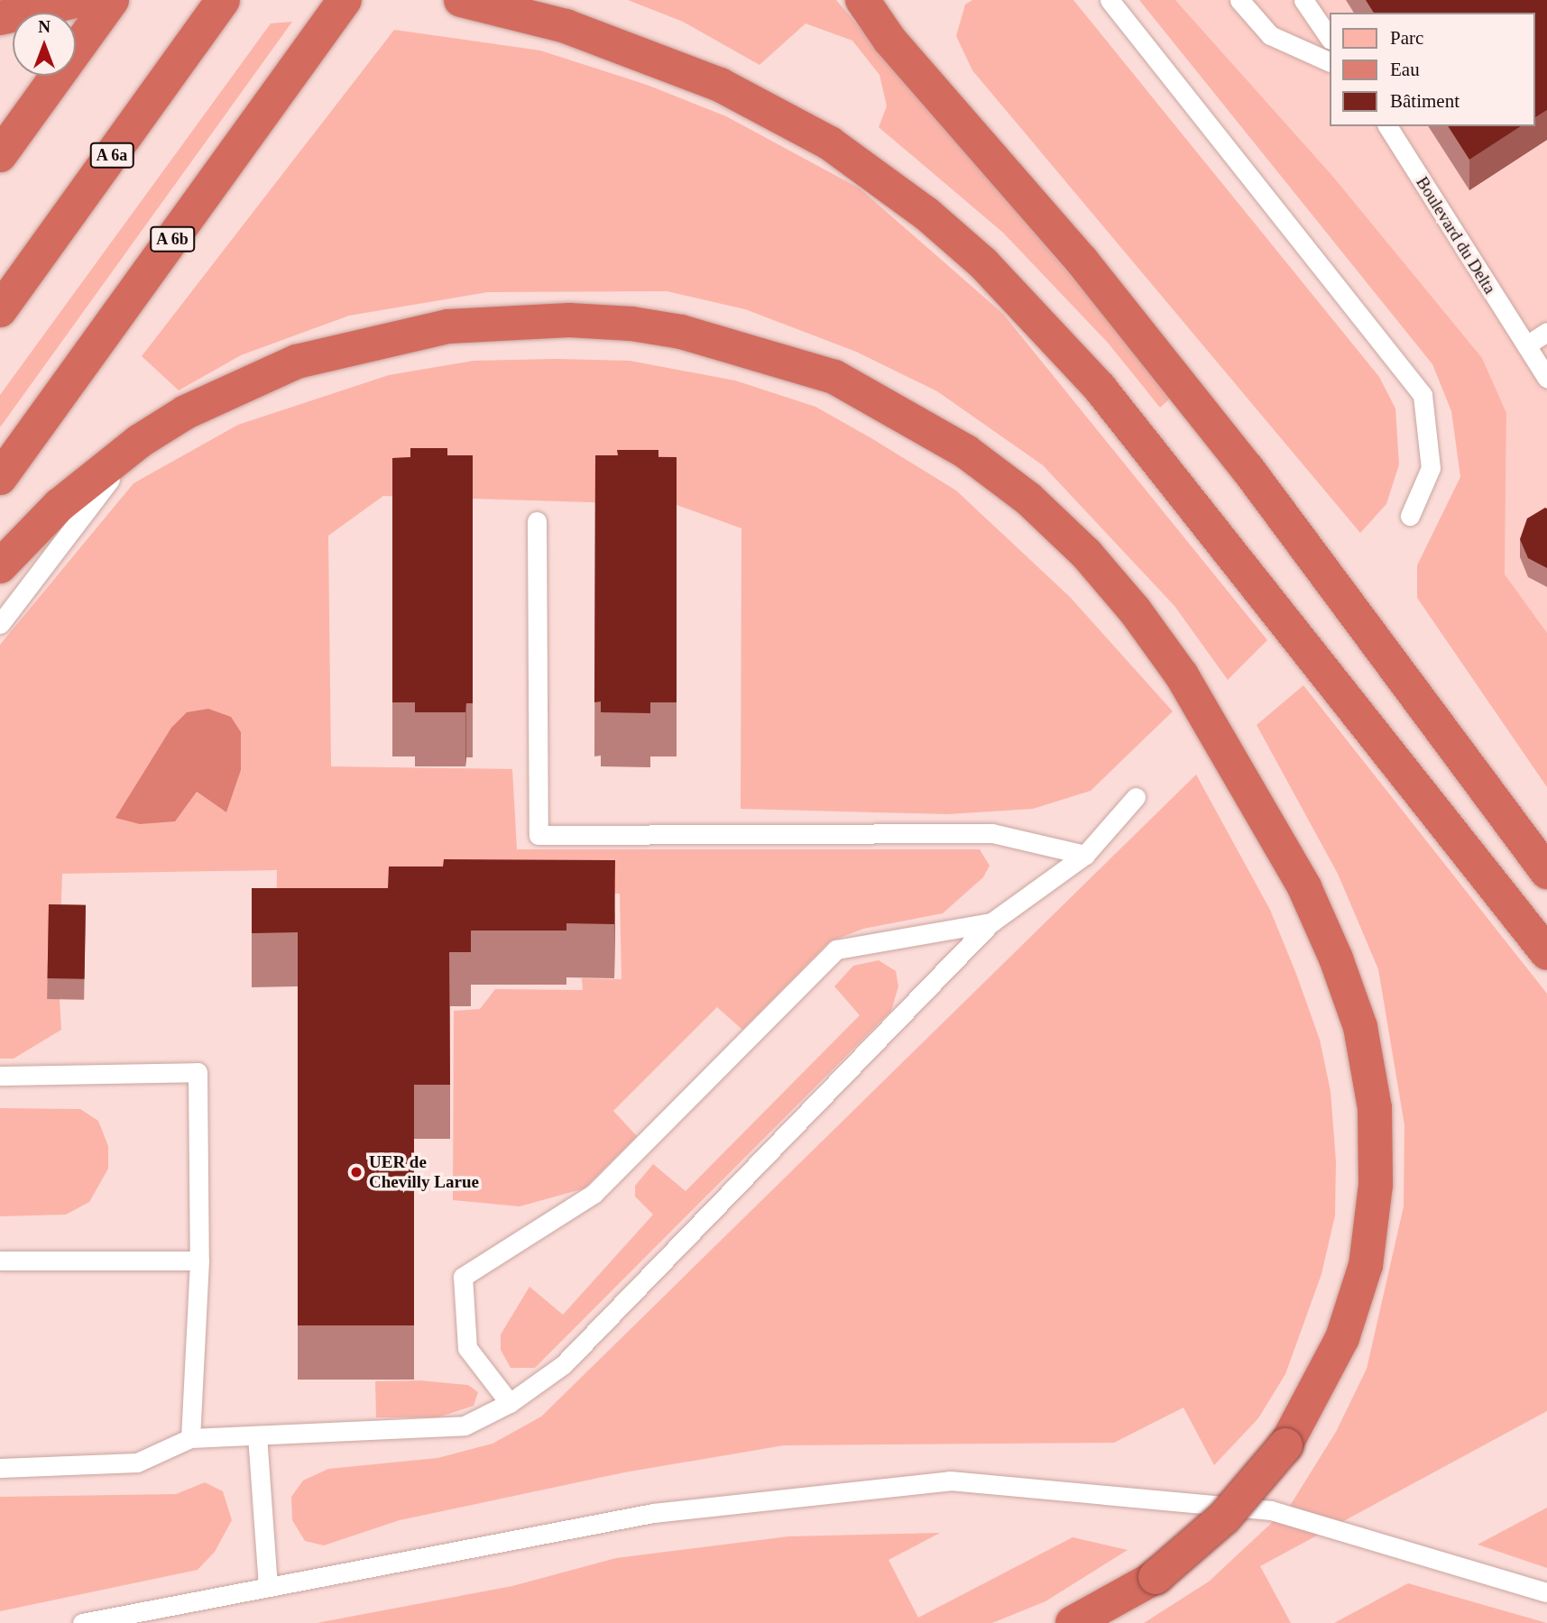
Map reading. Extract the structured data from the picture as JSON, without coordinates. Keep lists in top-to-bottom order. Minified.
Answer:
{"streets":{"highway":["A 6a","A 6b"],"lane":["Boulevard du Delta"]},"places":["UER de Chevilly Larue"],"legend":["Parc","Eau","Bâtiment"],"north":"top"}
